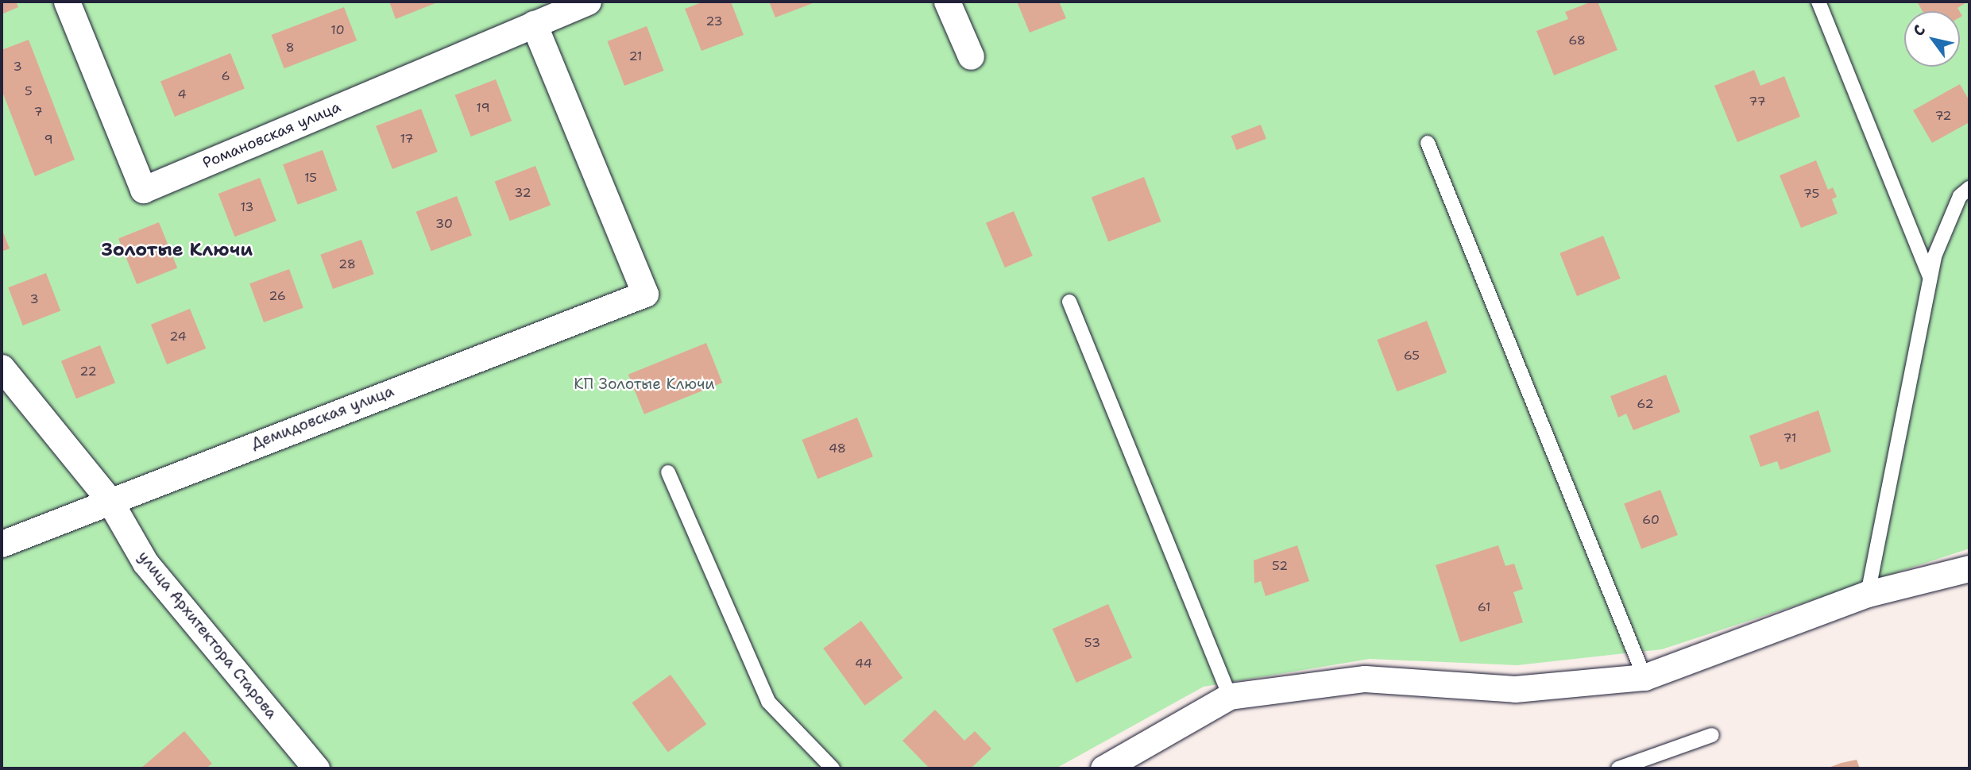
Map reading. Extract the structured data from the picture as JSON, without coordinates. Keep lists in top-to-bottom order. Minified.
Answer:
{"streets":{"street":["Романовская улица","Демидовская улица","улица Архитектора Старова"]},"crossings":[["Романовская улица","Демидовская улица"],["Демидовская улица","улица Архитектора Старова"]],"districts":["Золотые Ключи"],"parks":["КП Золотые Ключи"],"house_numbers":["23","10","68","8","21","3","6","5","4","77","19","7","72","17","9","15","32","75","13","30","28","26","3","24","65","22","62","71","48","60","52","61","53","44"],"north":"top left"}
